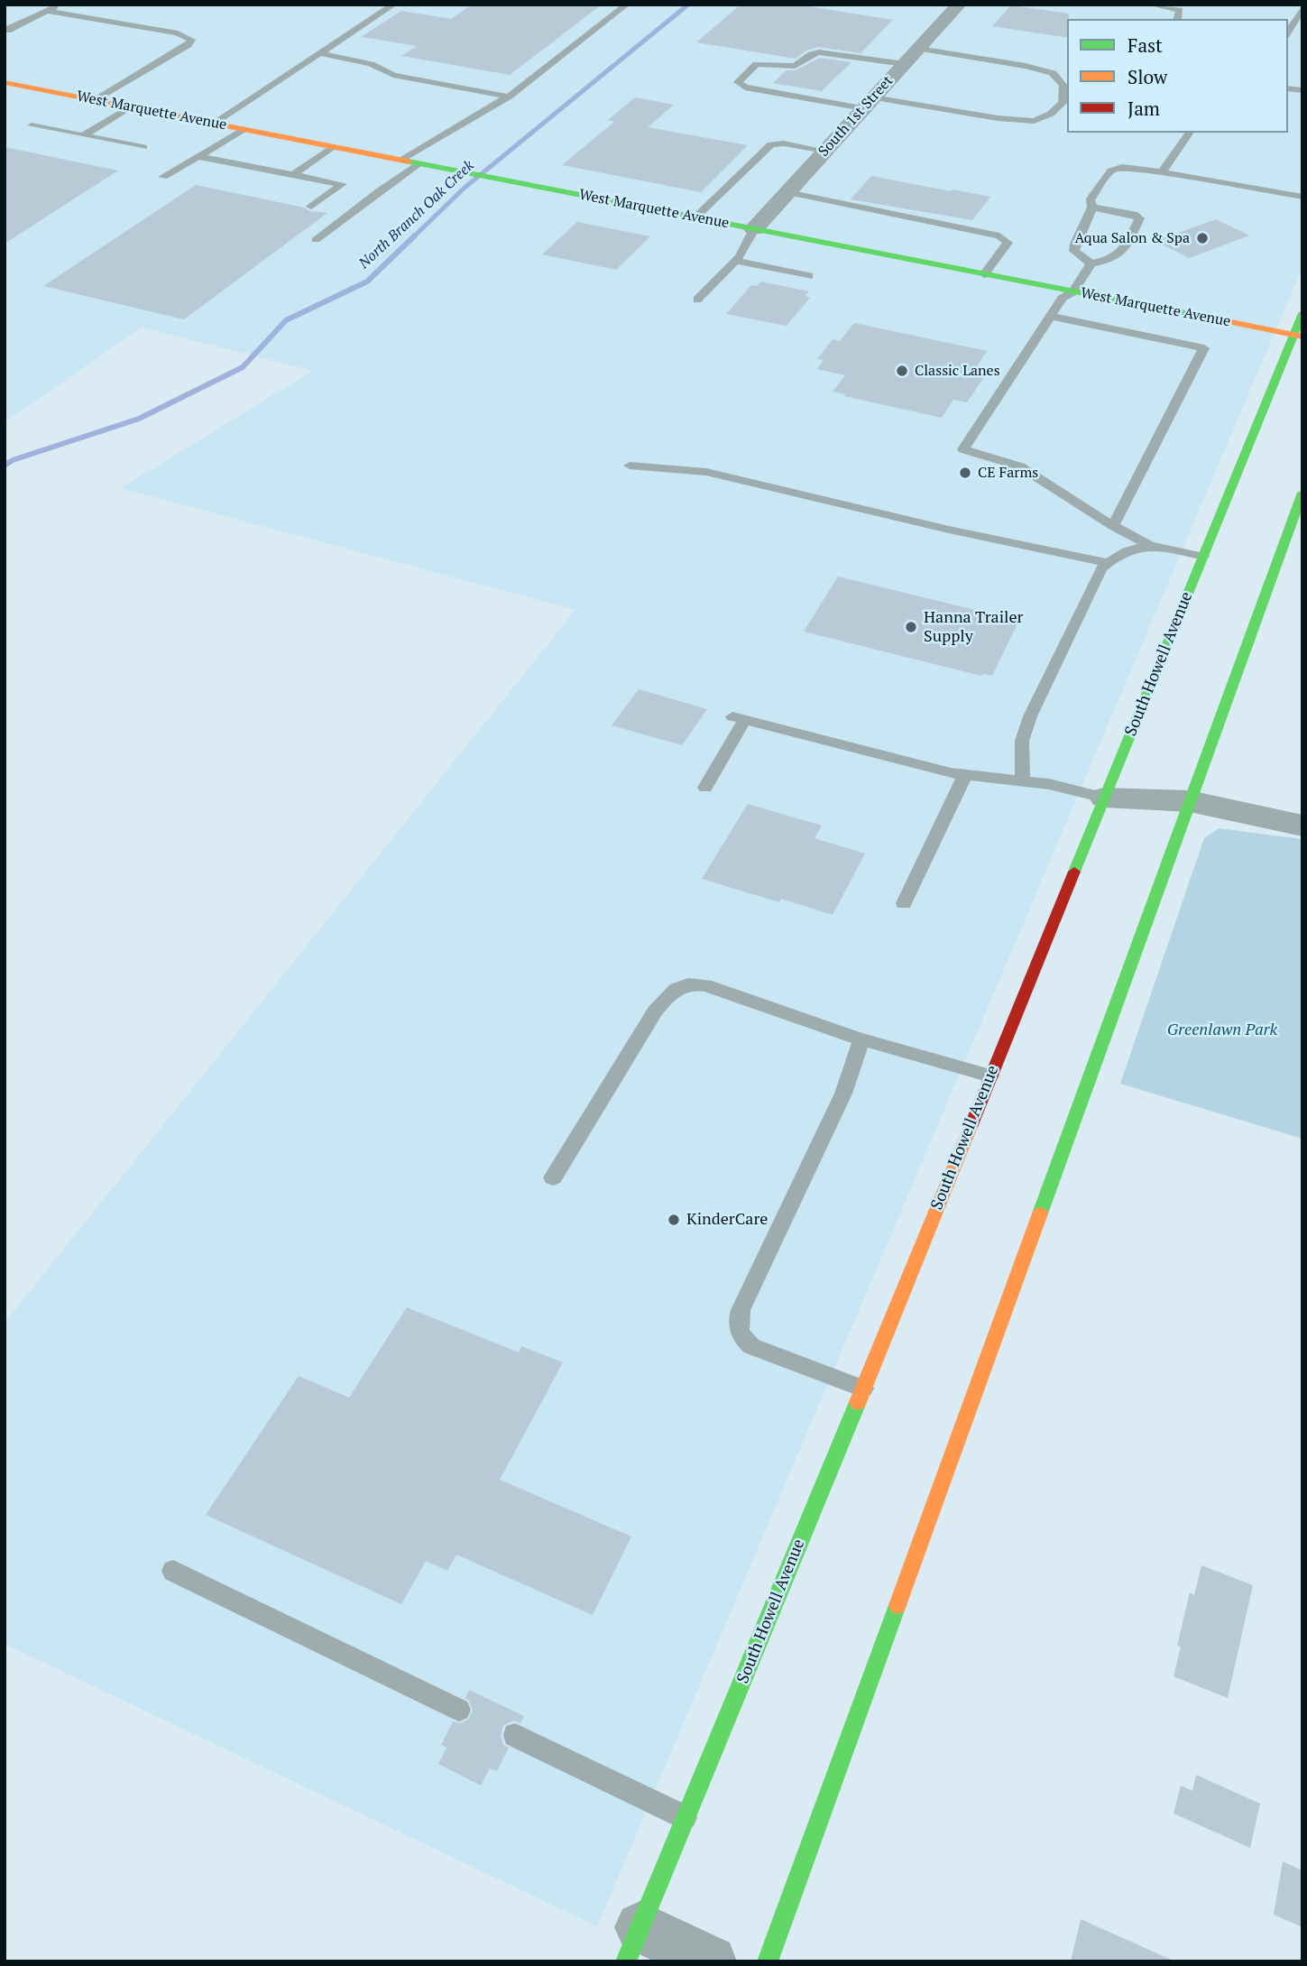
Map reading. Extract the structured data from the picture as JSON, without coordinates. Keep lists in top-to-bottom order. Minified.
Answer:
{"streets":{"main road":["West Marquette Avenue","South Howell Avenue"],"street":["South 1st Street"]},"crossings":[["West Marquette Avenue","South 1st Street"],["West Marquette Avenue","South Howell Avenue"]],"water":["North Branch Oak Creek"],"parks":["Greenlawn Park"],"places":["Aqua Salon & Spa","Classic Lanes","CE Farms","Hanna Trailer Supply","KinderCare"],"legend":["Fast","Slow","Jam"]}
